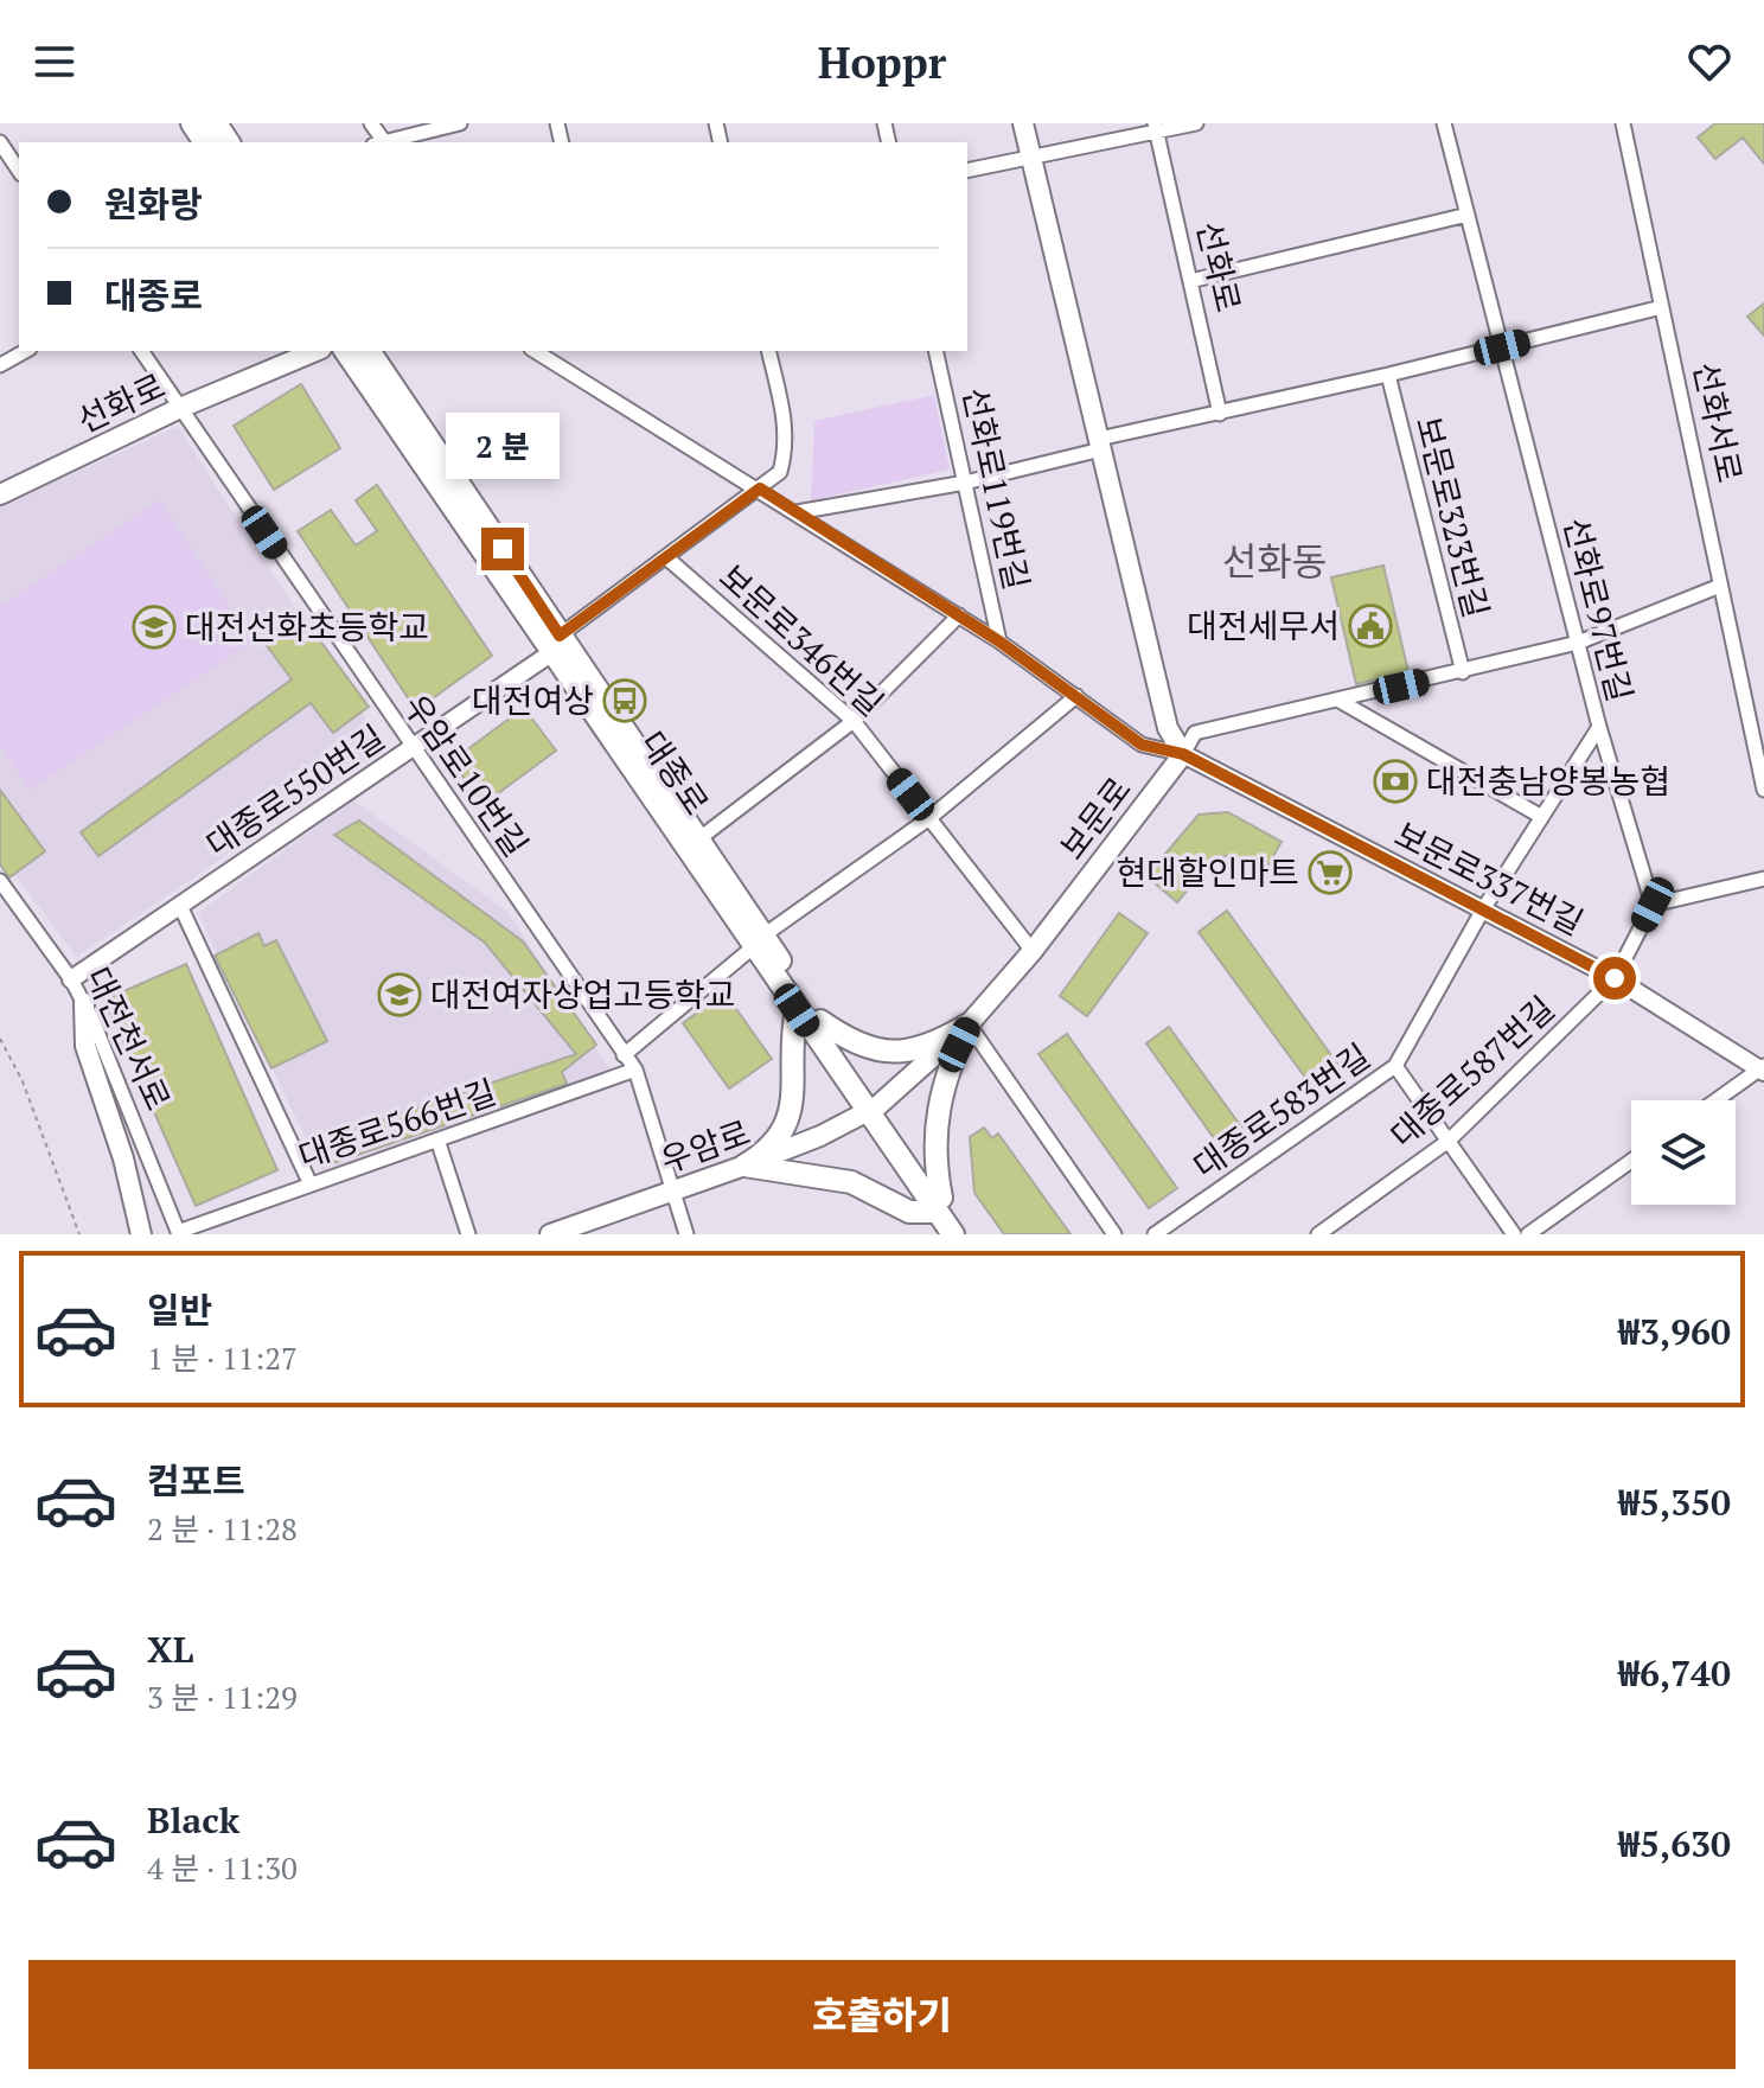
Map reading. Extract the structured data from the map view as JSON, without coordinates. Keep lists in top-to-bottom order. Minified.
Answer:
{"streets":{"main road":["선화로","대종로","보문로","우암로"],"street":["선화서로","선화로119번길","보문로323번길","선화로97번길","보문로346번길","우암로10번길","대종로550번길","보문로337번길","대전천서로","대종로587번길","대종로583번길","대종로566번길"]},"crossings":[["선화로","우암로10번길"],["선화로97번길","대종로587번길"],["선화로97번길","대종로583번길"],["보문로346번길","보문로"],["대종로","대종로550번길"],["대종로","보문로"],["대종로","우암로"],["우암로10번길","대종로550번길"],["우암로10번길","대종로566번길"],["우암로10번길","우암로"],["대종로550번길","대전천서로"],["보문로","보문로337번길"],["보문로","우암로"],["보문로337번길","대종로587번길"],["보문로337번길","대종로583번길"],["대전천서로","대종로566번길"]],"districts":["선화동"],"places":{"public building":["대전세무서"],"school or university":["대전선화초등학교","대전여자상업고등학교"],"bus stop":["대전여상"],"bank":["대전충남양봉농협"],"supermarket":["현대할인마트"]},"page":{"header":"Hoppr","banner":["원화랑","대종로"],"bubble":"2 분","list":[{"name":"일반","note":"1 분 · 11:27","value":"₩3,960"},{"name":"컴포트","note":"2 분 · 11:28","value":"₩5,350"},{"name":"XL","note":"3 분 · 11:29","value":"₩6,740"},{"name":"Black","note":"4 분 · 11:30","value":"₩5,630"}],"buttons":"호출하기"}}
